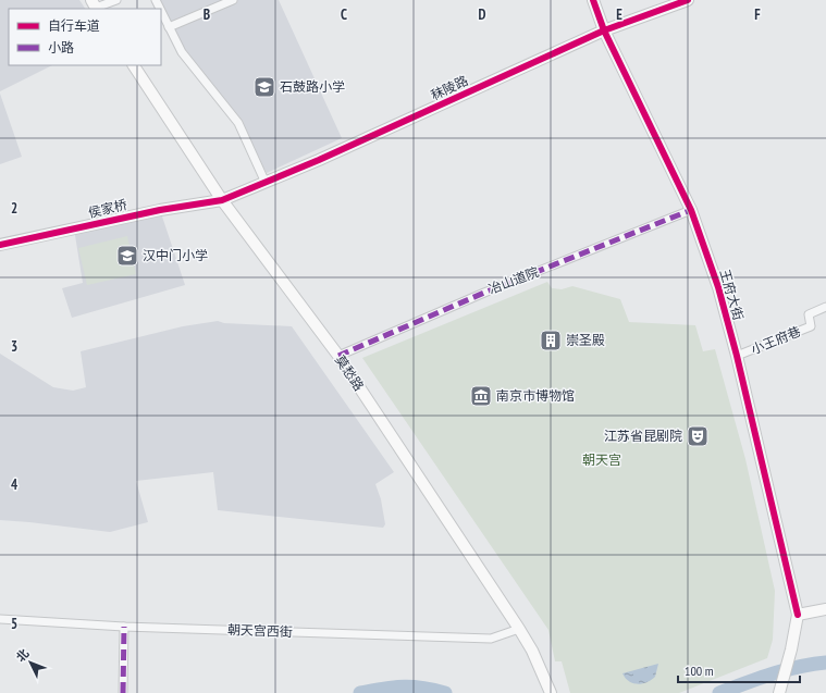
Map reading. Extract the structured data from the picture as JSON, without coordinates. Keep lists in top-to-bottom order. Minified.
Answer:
{"streets":{"street":["秣陵路","侯家桥","冶山道院","王府大街","小王府巷","莫愁路","朝天宫西街"]},"crossings":[["秣陵路","侯家桥"],["秣陵路","王府大街"],["秣陵路","莫愁路"],["侯家桥","莫愁路"],["冶山道院","王府大街"],["冶山道院","莫愁路"],["王府大街","小王府巷"],["莫愁路","朝天宫西街"]],"parks":["朝天宫"],"places":{"school or university":["石鼓路小学","汉中门小学"],"building":["崇圣殿"],"museum":["南京市博物馆"],"theatre":["江苏省昆剧院"]},"legend":["自行车道","小路"],"scale_bar":"100 m","north":"top left","grid":{"columns":["B","C","D","E","F"],"rows":["2","3","4","5"]}}
